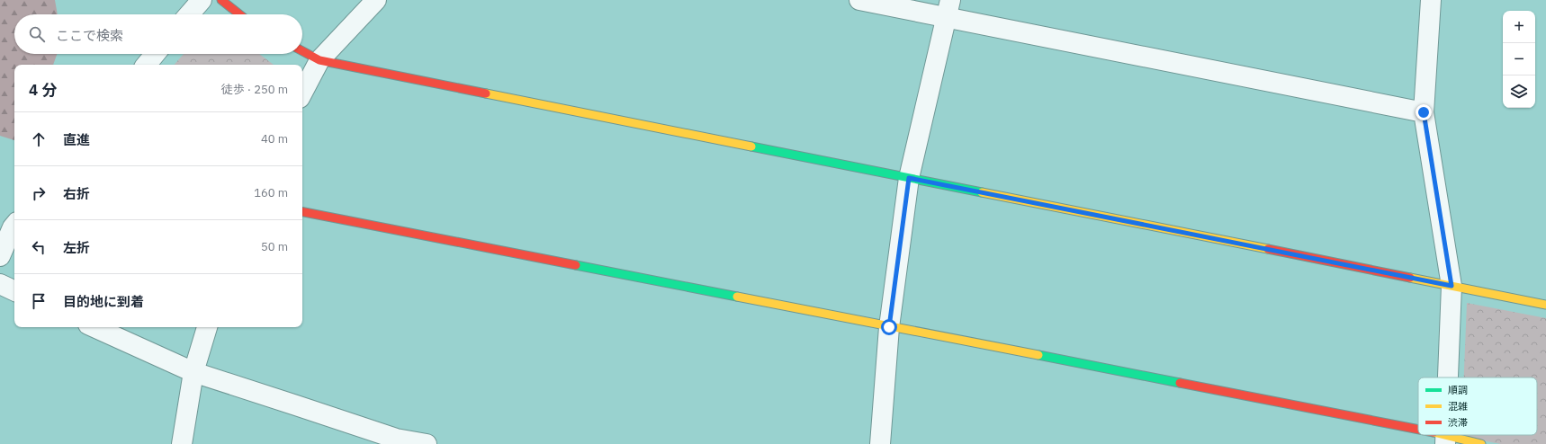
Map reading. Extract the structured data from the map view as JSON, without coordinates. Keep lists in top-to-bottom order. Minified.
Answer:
{"legend":["順調","混雑","渋滞"],"page":{"map_buttons":["+","−"],"search":"ここで検索","heading":["4 分","徒歩 · 250 m"],"list":[["直進","40 m"],["右折","160 m"],["左折","50 m"],"目的地に到着"]}}
